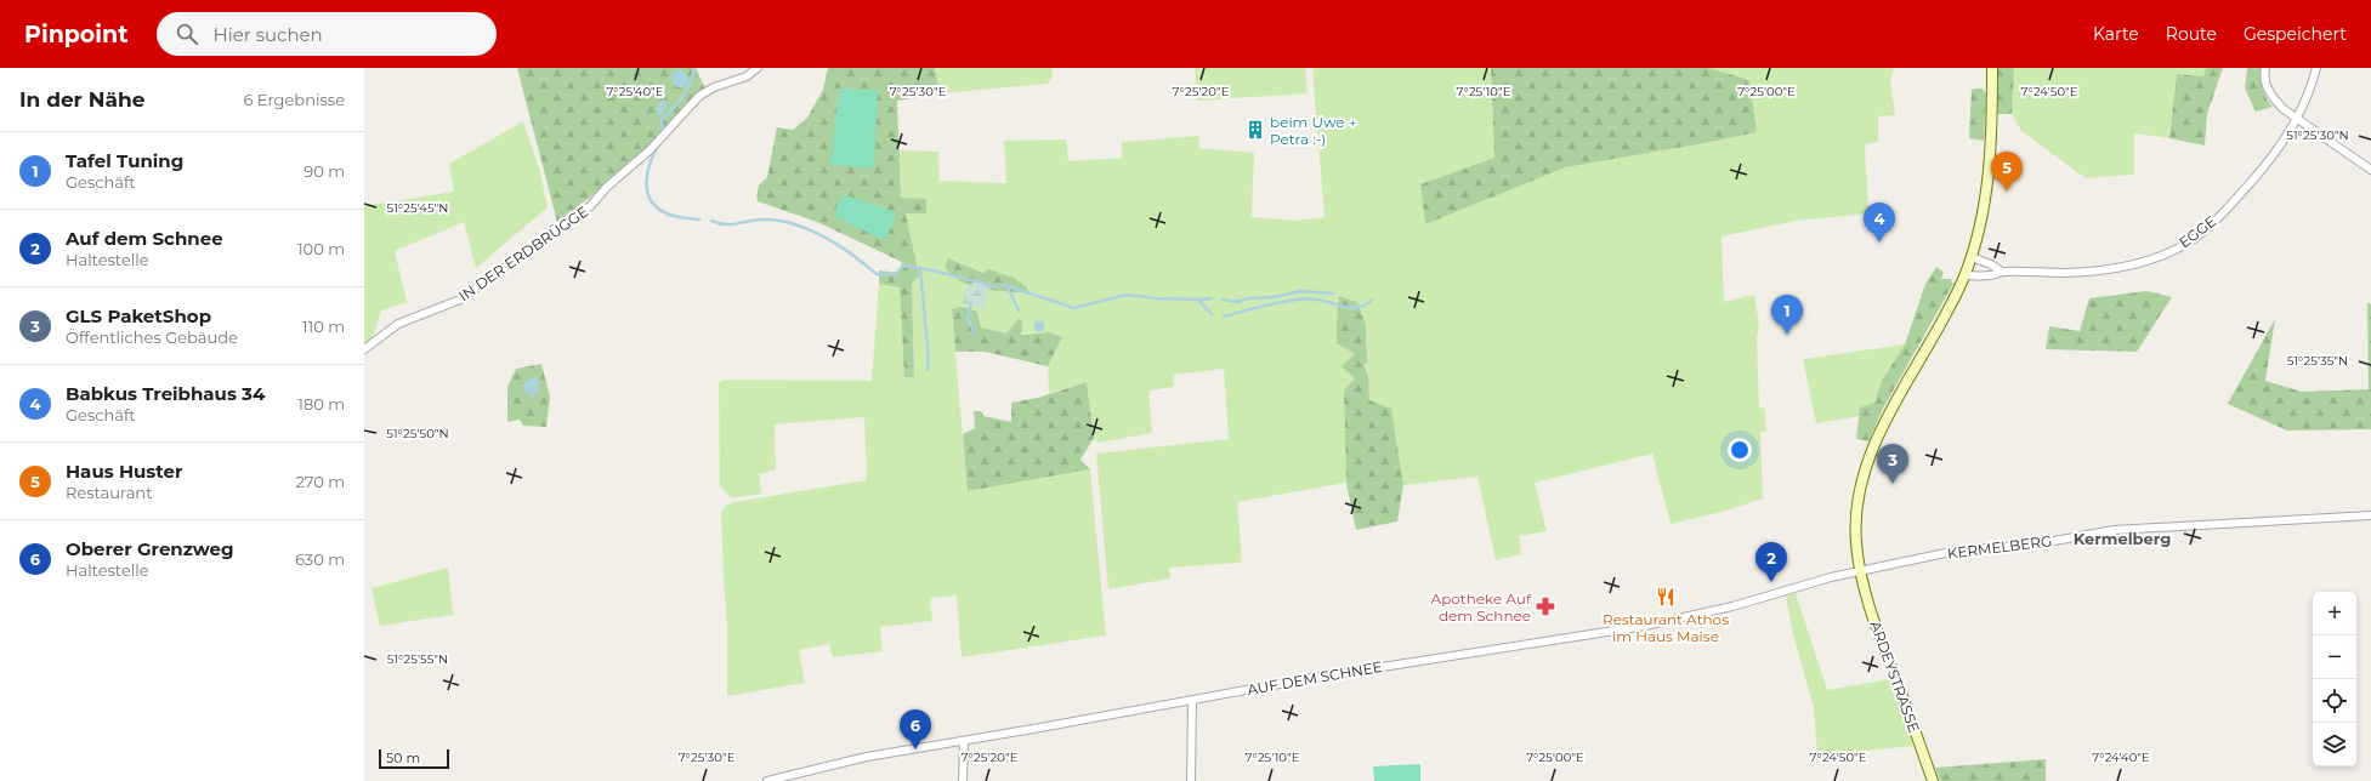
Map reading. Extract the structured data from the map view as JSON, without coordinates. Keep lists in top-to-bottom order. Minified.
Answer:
{"streets":{"main road":["ARDEYSTRASSE"],"street":["EGGE","IN DER ERDBRÜGGE","KERMELBERG","AUF DEM SCHNEE"]},"crossings":[["EGGE","ARDEYSTRASSE"],["KERMELBERG","ARDEYSTRASSE"],["KERMELBERG","AUF DEM SCHNEE"],["ARDEYSTRASSE","AUF DEM SCHNEE"]],"districts":["Kermelberg"],"places":{"building":["beim Uwe + Petra :-)"],"restaurant":["Restaurant Athos im Haus Maise"],"pharmacy":["Apotheke Auf dem Schnee"]},"scale_bar":"50 m","page":{"header":"Pinpoint","search":"Hier suchen","nav":["Karte","Route","Gespeichert"],"heading":["In der Nähe","6 Ergebnisse"],"list":[{"mark":"1","name":"Tafel Tuning","note":"Geschäft","value":"90 m"},{"mark":"2","name":"Auf dem Schnee","note":"Haltestelle","value":"100 m"},{"mark":"3","name":"GLS PaketShop","note":"Öffentliches Gebäude","value":"110 m"},{"mark":"4","name":"Babkus Treibhaus 34","note":"Geschäft","value":"180 m"},{"mark":"5","name":"Haus Huster","note":"Restaurant","value":"270 m"},{"mark":"6","name":"Oberer Grenzweg","note":"Haltestelle","value":"630 m"}],"pins":["5","4","1","3","2","6"],"map_buttons":["+","−"],"scale":"50 m"},"coordinates":["7°25'40\"E","7°25'30\"E","7°25'20\"E","7°25'10\"E","7°25'00\"E","7°24'50\"E","51°25'30\"N","51°25'45\"N","51°25'35\"N","51°25'50\"N","51°25'55\"N","7°24'40\"E"]}
